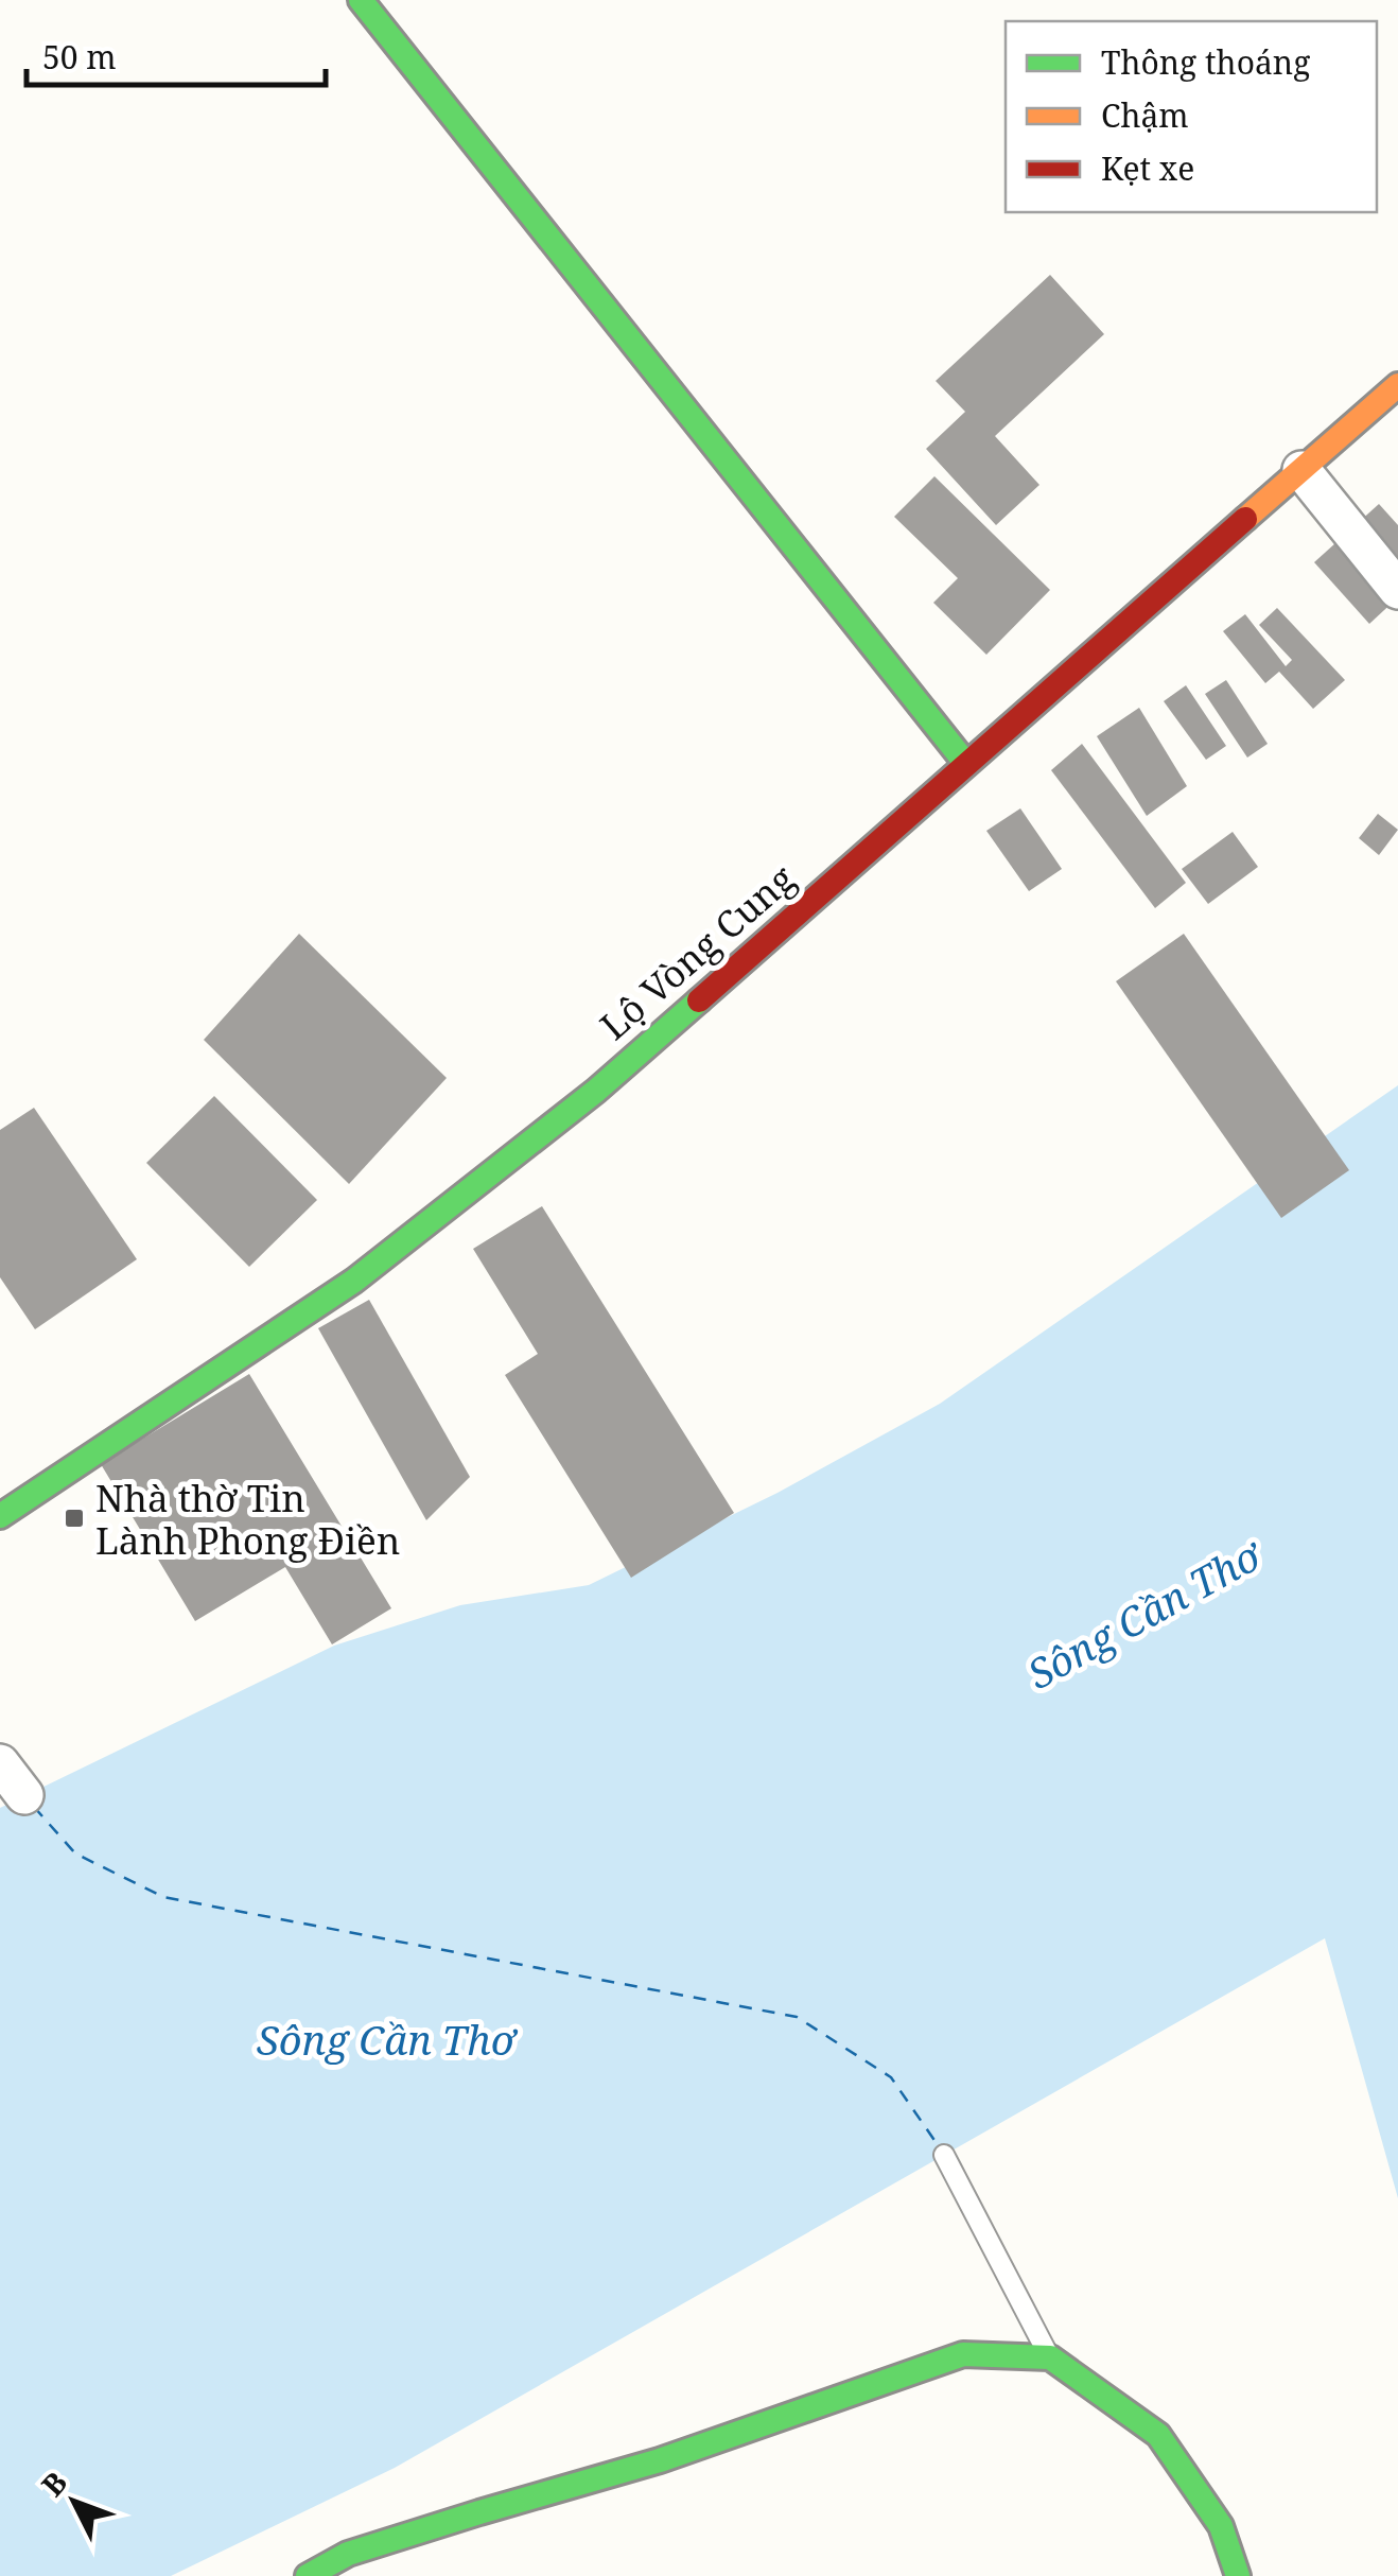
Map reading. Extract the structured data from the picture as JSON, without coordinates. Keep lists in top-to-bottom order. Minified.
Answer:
{"streets":{"main road":["Lộ Vòng Cung"]},"water":["Sông Cần Thơ"],"places":{"transit":["Nhà thờ Tin Lành Phong Điền"]},"legend":["Thông thoáng","Chậm","Kẹt xe"],"scale_bar":"50 m","north":"top left"}
